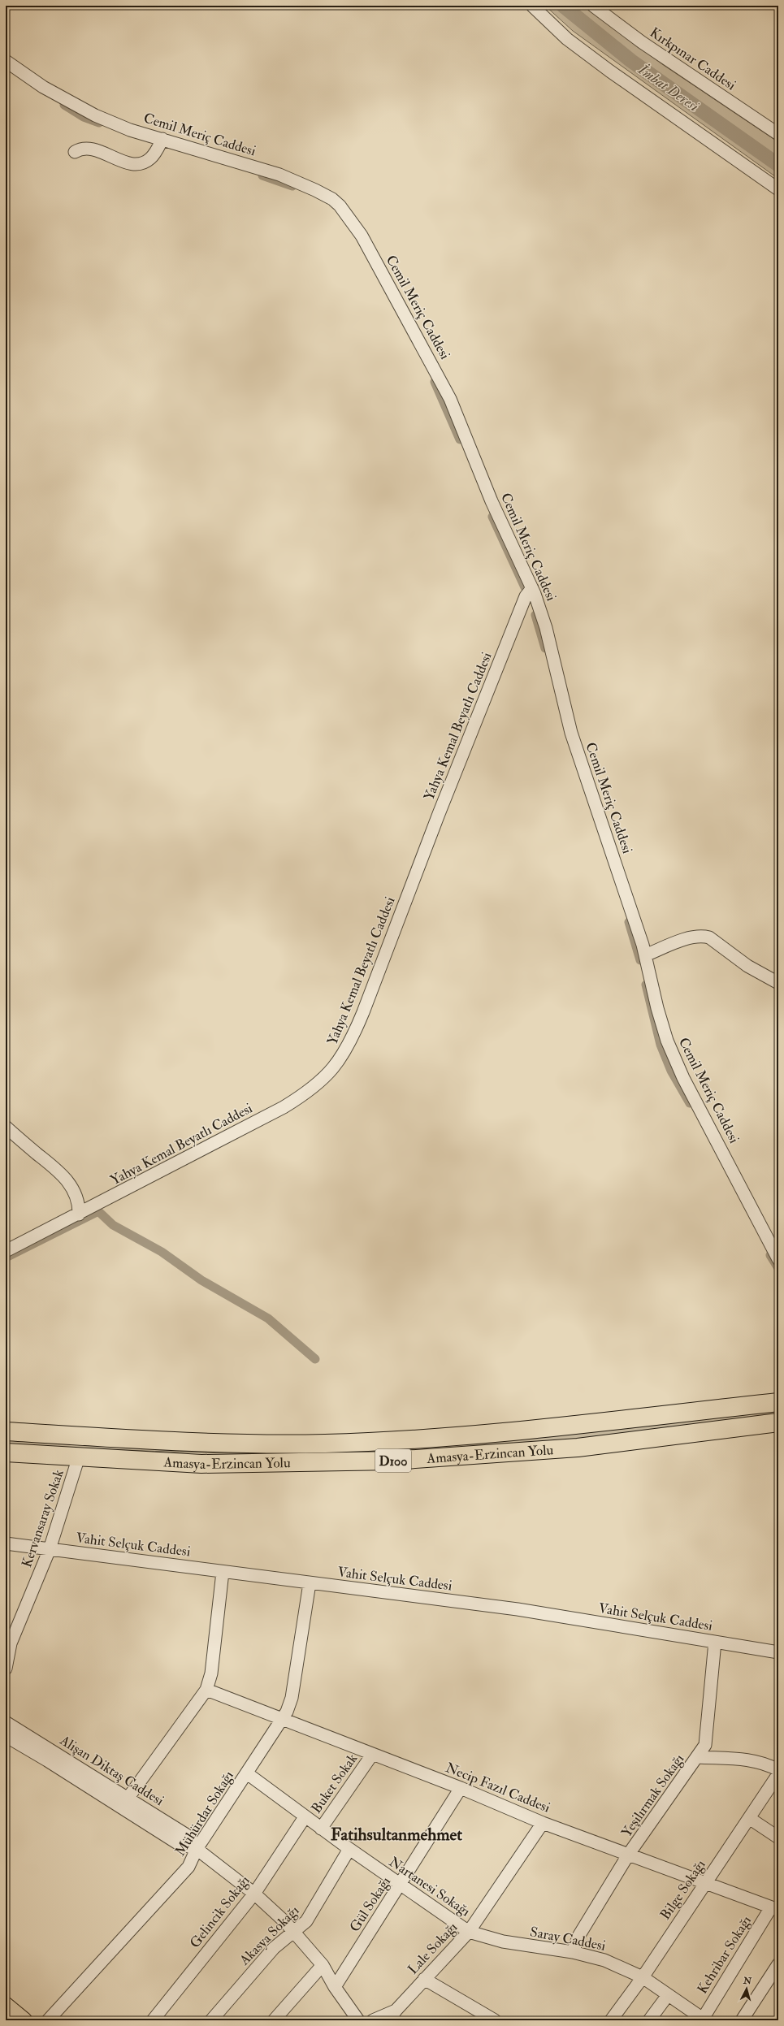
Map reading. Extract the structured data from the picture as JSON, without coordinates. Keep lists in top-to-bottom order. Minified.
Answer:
{"streets":{"highway":["Amasya-Erzincan Yolu","D100"],"street":["Kırkpınar Caddesi","Cemil Meriç Caddesi","Yahya Kemal Beyatlı Caddesi","Kervansaray Sokak","Vahit Selçuk Caddesi","Alişan Diktaş Caddesi","Buket Sokak","Necip Fazıl Caddesi","Yeşilırmak Sokağı","Mühürdar Sokağı","Nartanesi Sokağı","Bilge Sokağı","Gül Sokağı","Gelincik Sokağı","Akasya Sokağı","Saray Caddesi","Lale Sokağı","Kehribar Sokağı"]},"crossings":[["Cemil Meriç Caddesi","Yahya Kemal Beyatlı Caddesi"],["Amasya-Erzincan Yolu","Kervansaray Sokak"],["Kervansaray Sokak","Vahit Selçuk Caddesi"],["Vahit Selçuk Caddesi","Yeşilırmak Sokağı"],["Vahit Selçuk Caddesi","Mühürdar Sokağı"],["Alişan Diktaş Caddesi","Mühürdar Sokağı"],["Alişan Diktaş Caddesi","Gül Sokağı"],["Alişan Diktaş Caddesi","Gelincik Sokağı"],["Alişan Diktaş Caddesi","Akasya Sokağı"],["Buket Sokak","Necip Fazıl Caddesi"],["Buket Sokak","Nartanesi Sokağı"],["Necip Fazıl Caddesi","Yeşilırmak Sokağı"],["Necip Fazıl Caddesi","Mühürdar Sokağı"],["Necip Fazıl Caddesi","Bilge Sokağı"],["Necip Fazıl Caddesi","Gül Sokağı"],["Necip Fazıl Caddesi","Lale Sokağı"],["Necip Fazıl Caddesi","Kehribar Sokağı"],["Yeşilırmak Sokağı","Saray Caddesi"],["Mühürdar Sokağı","Nartanesi Sokağı"],["Nartanesi Sokağı","Gül Sokağı"],["Nartanesi Sokağı","Gelincik Sokağı"],["Nartanesi Sokağı","Akasya Sokağı"],["Nartanesi Sokağı","Saray Caddesi"],["Nartanesi Sokağı","Lale Sokağı"],["Bilge Sokağı","Saray Caddesi"],["Saray Caddesi","Lale Sokağı"],["Saray Caddesi","Kehribar Sokağı"]],"districts":["Fatihsultanmehmet"],"water":["İmbat Deresi"],"north":"top"}
